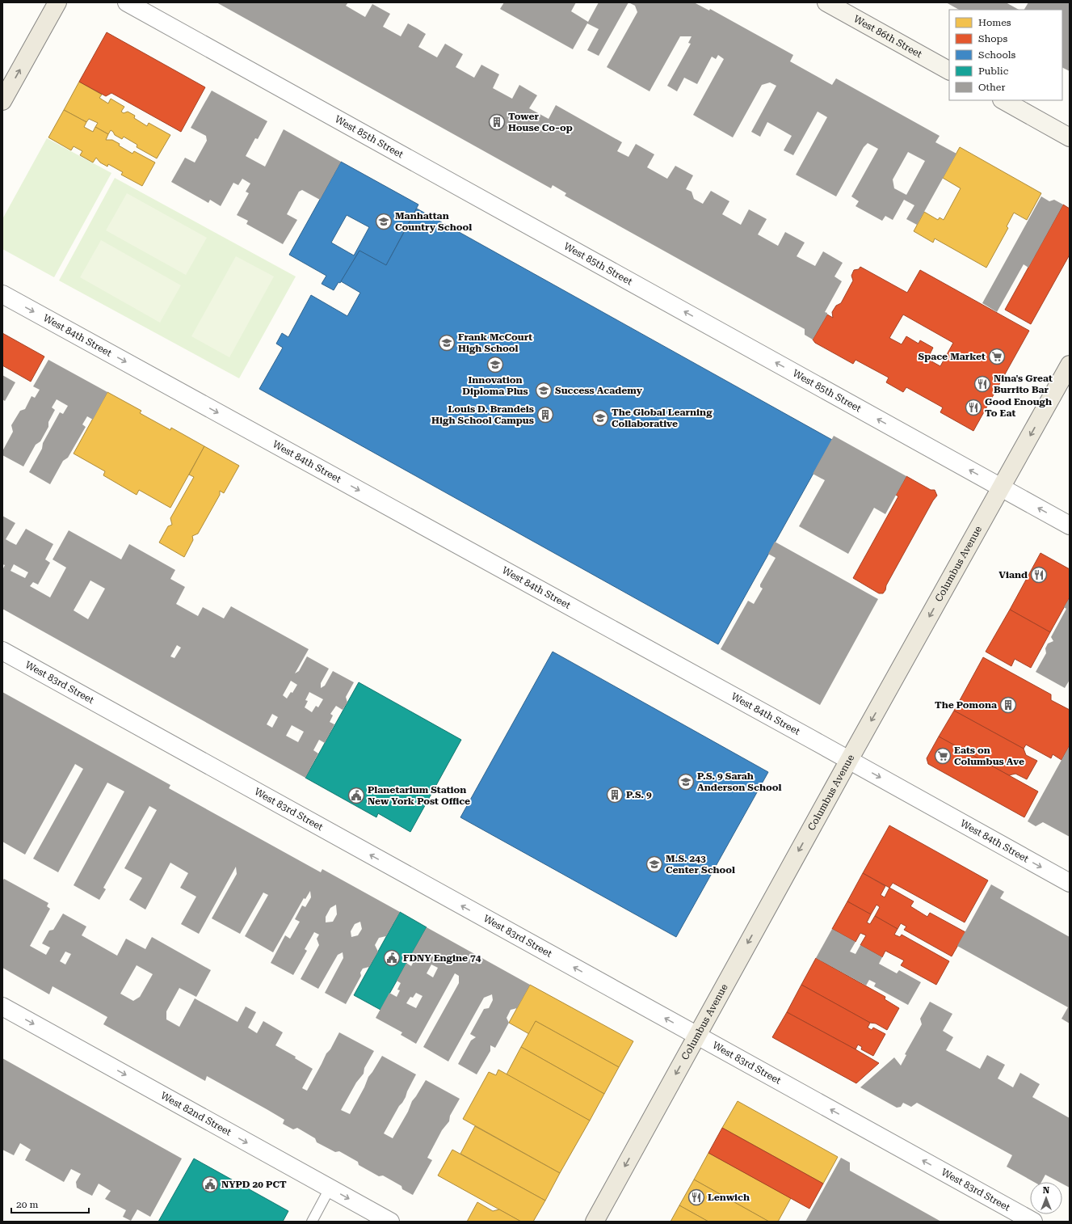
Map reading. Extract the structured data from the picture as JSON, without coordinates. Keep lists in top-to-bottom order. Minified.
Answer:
{"streets":{"main road":["West 86th Street","Columbus Avenue"],"street":["West 85th Street","West 84th Street","West 83rd Street","West 82nd Street"]},"crossings":[["West 85th Street","Columbus Avenue"],["West 84th Street","Columbus Avenue"],["Columbus Avenue","West 83rd Street"]],"one_way":["West 85th Street","West 84th Street","Columbus Avenue","West 83rd Street","West 82nd Street"],"places":{"building":["Tower House Co-op","Louis D. Brandeis High School Campus","The Pomona","P.S. 9"],"school or university":["Manhattan Country School","Frank McCourt High School","Innovation Diploma Plus","Success Academy","The Global Learning Collaborative","P.S. 9 Sarah Anderson School","M.S. 243 Center School"],"supermarket":["Space Market","Eats on Columbus Ave"],"restaurant":["Nina's Great Burrito Bar","Good Enough To Eat","Viand","Lenwich"],"public building":["Planetarium Station New York Post Office","FDNY Engine 74","NYPD 20 PCT"]},"legend":["Homes","Shops","Schools","Public","Other"],"scale_bar":"20 m","north":"top"}
